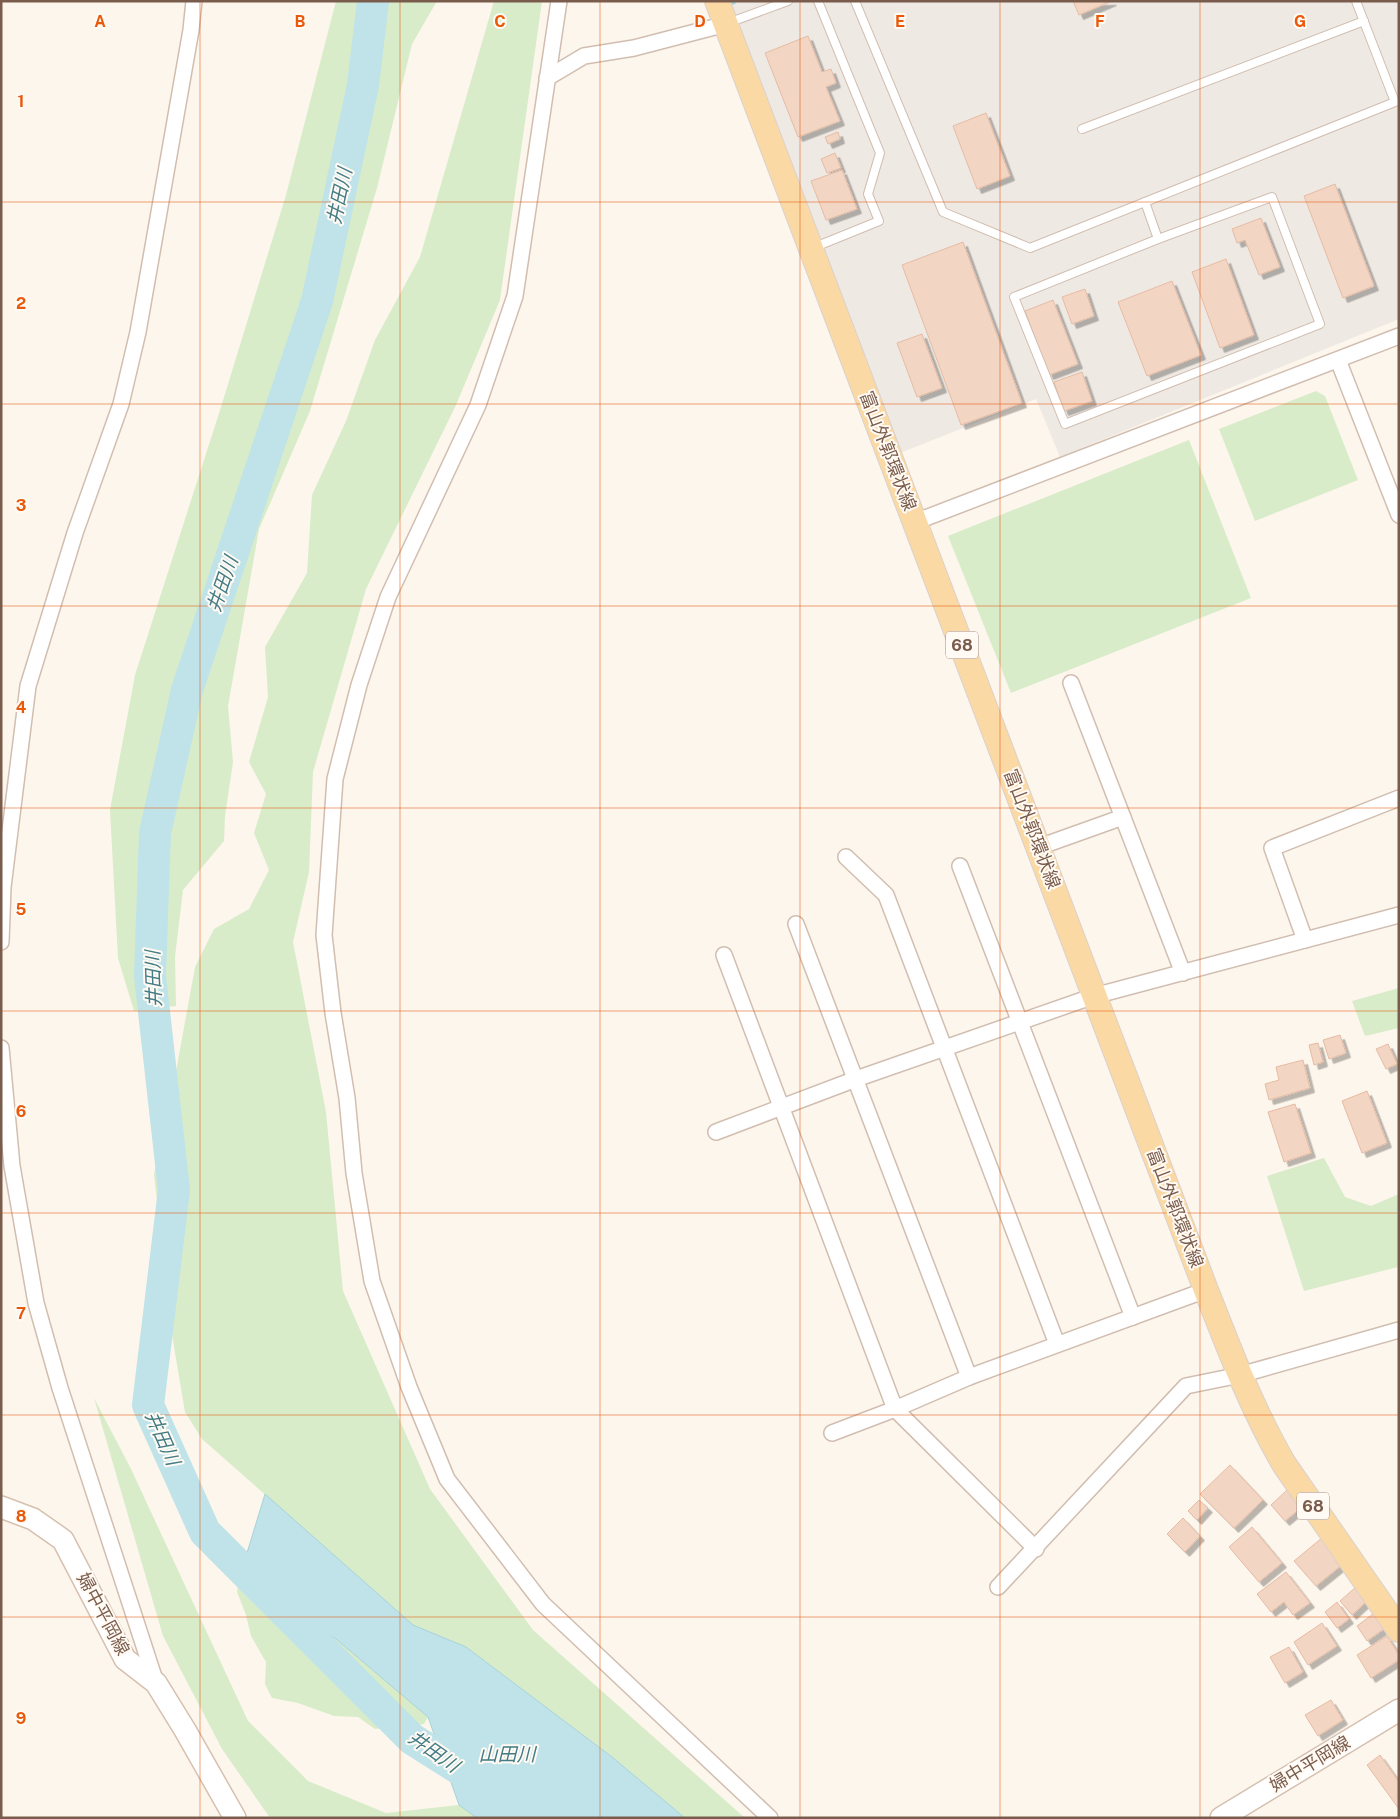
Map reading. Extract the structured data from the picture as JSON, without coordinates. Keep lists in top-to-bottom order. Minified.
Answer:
{"streets":{"main road":["富山外郭環状線","68","婦中平岡線"]},"water":["井田川","山田川"],"grid":{"columns":["A","B","C","D","E","F","G"],"rows":["1","2","3","4","5","6","7","8","9"]}}
